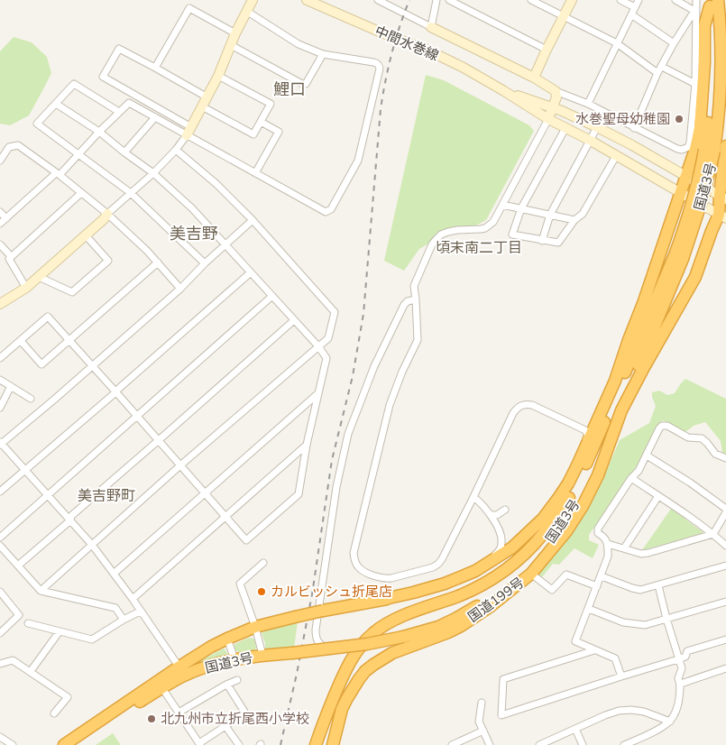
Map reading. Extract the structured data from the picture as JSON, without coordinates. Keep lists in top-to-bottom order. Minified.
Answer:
{"streets":{"highway":["国道3号","国道199号"],"main road":["中間水巻線"]},"crossings":[["国道3号","国道199号"]],"districts":["鯉口","美吉野","頃末南二丁目","美吉野町"],"places":["水巻聖母幼稚園","カルビッシュ折尾店","北九州市立折尾西小学校"]}
